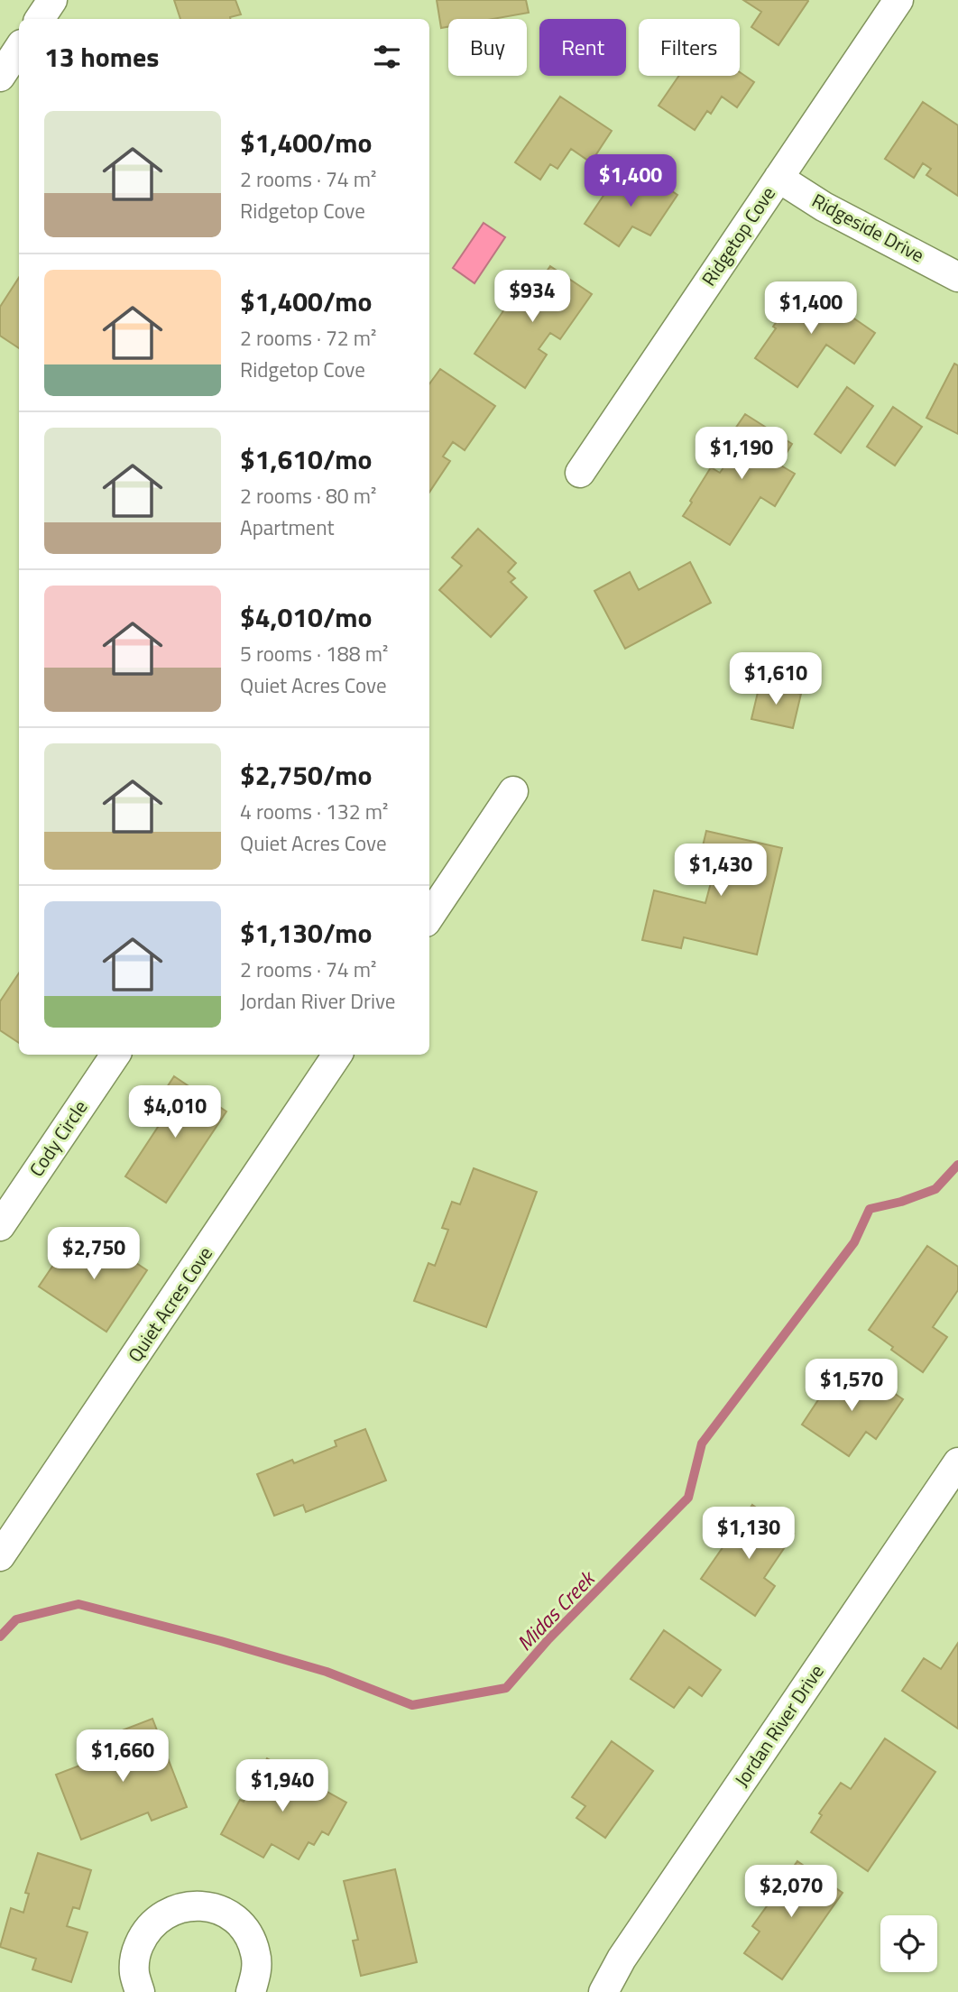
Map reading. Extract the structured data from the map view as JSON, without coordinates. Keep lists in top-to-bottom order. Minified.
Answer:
{"streets":{"street":["Ridgeside Drive","Ridgetop Cove","Cody Circle","Quiet Acres Cove","Jordan River Drive"]},"crossings":[["Ridgeside Drive","Ridgetop Cove"]],"water":["Midas Creek"],"page":{"chip":["Buy","Rent","Filters"],"heading":"13 homes","list":[{"name":"$1,400/mo","note":"2 rooms · 74 m² · Ridgetop Cove"},{"name":"$1,400/mo","note":"2 rooms · 72 m² · Ridgetop Cove"},{"name":"$1,610/mo","note":"2 rooms · 80 m² · Apartment"},{"name":"$4,010/mo","note":"5 rooms · 188 m² · Quiet Acres Cove"},{"name":"$2,750/mo","note":"4 rooms · 132 m² · Quiet Acres Cove"},{"name":"$1,130/mo","note":"2 rooms · 74 m² · Jordan River Drive"}],"price":["$1,400","$934","$1,400","$1,190","$1,610","$1,430","$4,010","$2,750","$1,570","$1,130","$1,660","$1,940","$2,070"]}}
